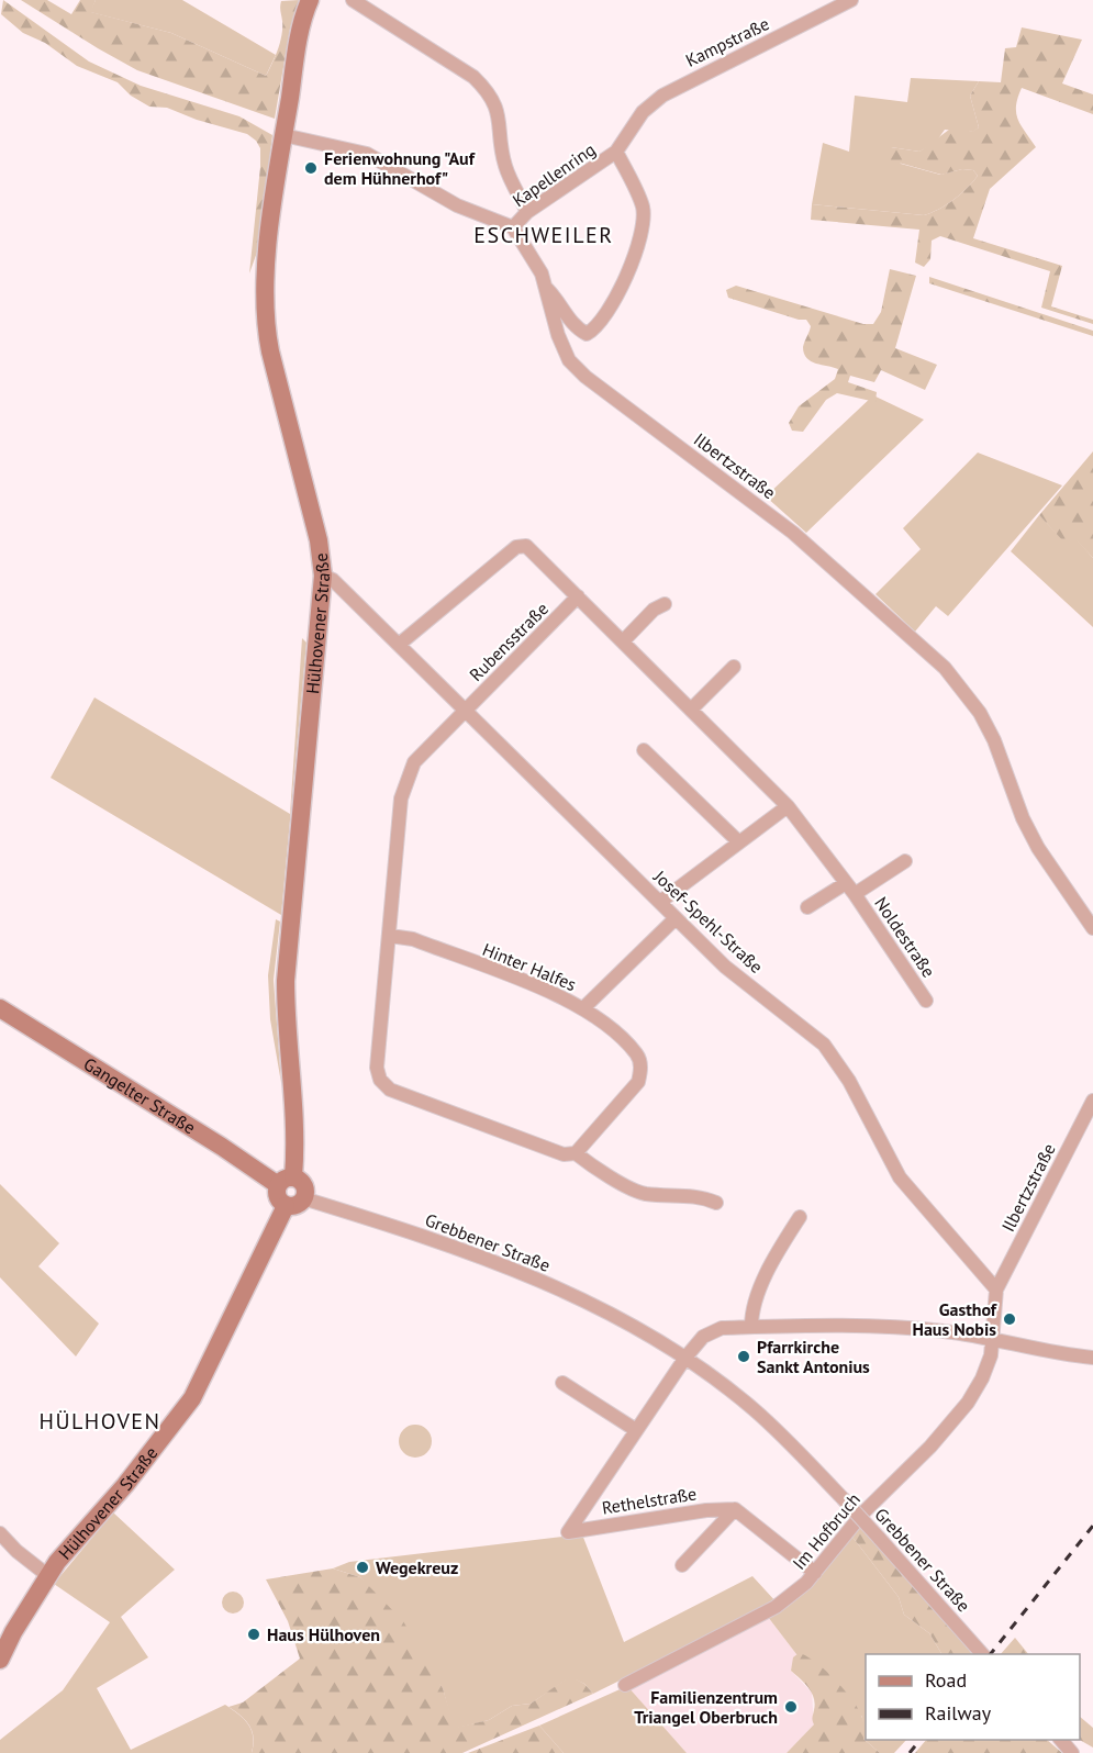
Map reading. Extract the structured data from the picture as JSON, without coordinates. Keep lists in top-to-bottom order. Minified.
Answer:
{"streets":{"main road":["Hülhovener Straße","Gangelter Straße"],"street":["Kampstraße","Kapellenring","Ilbertzstraße","Rubensstraße","Josef-Spehl-Straße","Noldestraße","Hinter Halfes","Grebbener Straße","Rethelstraße","Im Hofbruch"]},"crossings":[["Kampstraße","Kapellenring"],["Kapellenring","Ilbertzstraße"],["Ilbertzstraße","Josef-Spehl-Straße"],["Hülhovener Straße","Josef-Spehl-Straße"],["Hülhovener Straße","Gangelter Straße"],["Hülhovener Straße","Grebbener Straße"],["Rubensstraße","Josef-Spehl-Straße"],["Rubensstraße","Noldestraße"],["Josef-Spehl-Straße","Noldestraße"],["Gangelter Straße","Grebbener Straße"]],"districts":["ESCHWEILER","HÜLHOVEN"],"places":["Ferienwohnung \"Auf dem Hühnerhof\"","Gasthof Haus Nobis","Pfarrkirche Sankt Antonius","Wegekreuz","Haus Hülhoven","Familienzentrum Triangel Oberbruch"],"legend":["Road","Railway"]}
